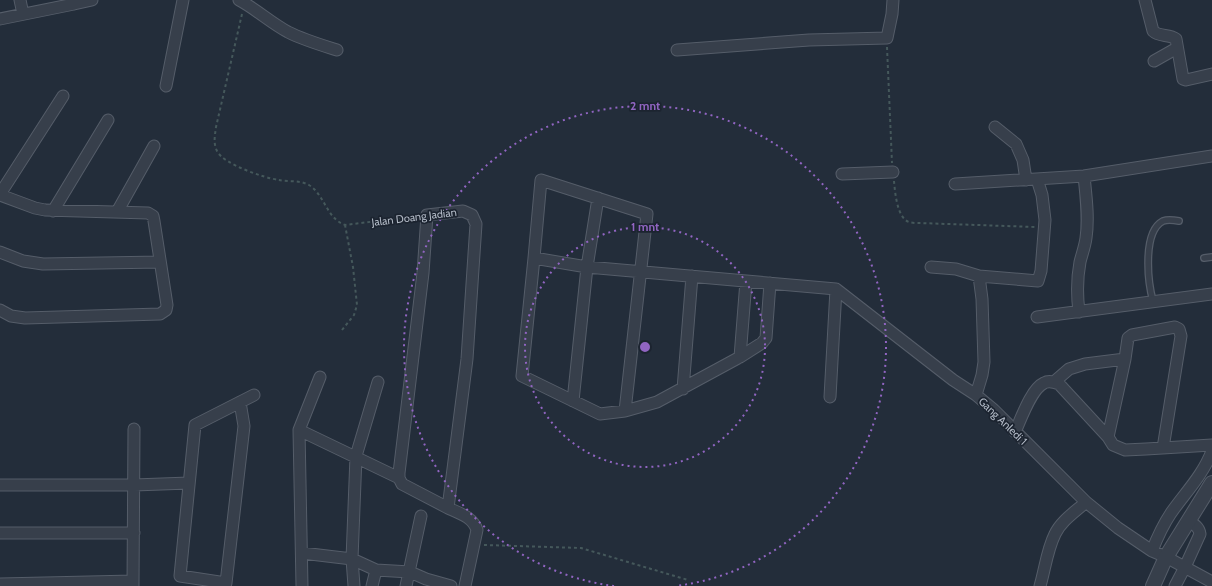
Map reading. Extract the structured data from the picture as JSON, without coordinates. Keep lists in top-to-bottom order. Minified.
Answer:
{"streets":{"street":["Jalan Doang Jadian","Gang Anledi 1"]},"rings":["2 mnt","1 mnt"]}
